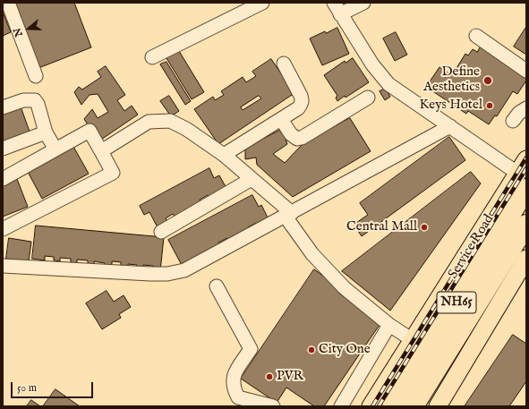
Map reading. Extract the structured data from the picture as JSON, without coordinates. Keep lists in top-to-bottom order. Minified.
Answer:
{"streets":{"highway":["NH65"],"main road":["Service Road"]},"crossings":[["Service Road","NH65"]],"places":["Define Aesthetics","Keys Hotel","Central Mall","City One","PVR"],"scale_bar":"50 m","north":"left"}
